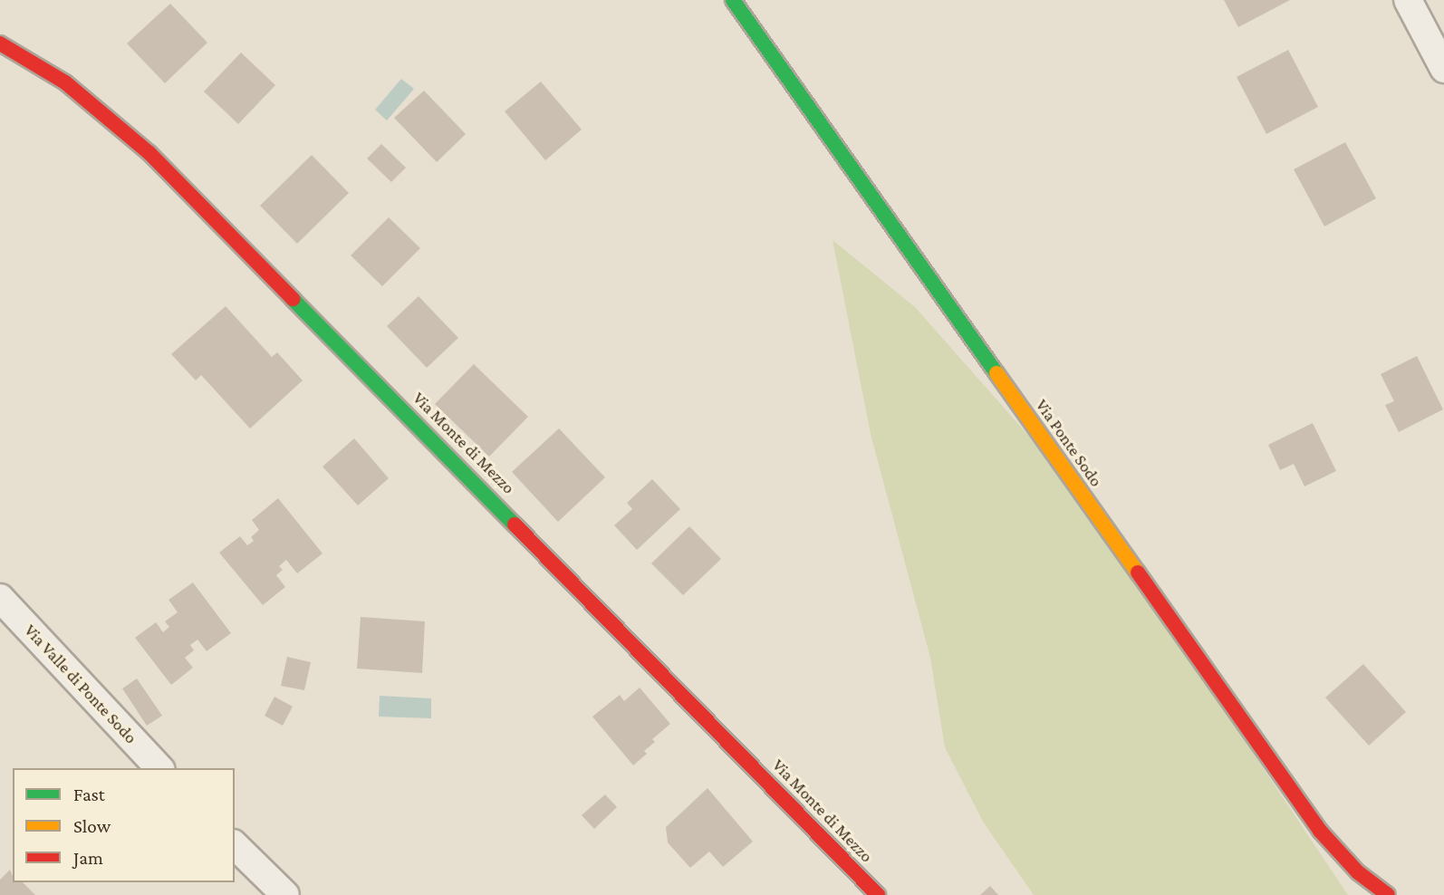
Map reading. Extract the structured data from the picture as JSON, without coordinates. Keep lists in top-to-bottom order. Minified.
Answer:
{"streets":{"street":["Via Monte di Mezzo","Via Ponte Sodo","Via Valle di Ponte Sodo"]},"legend":["Fast","Slow","Jam"]}
